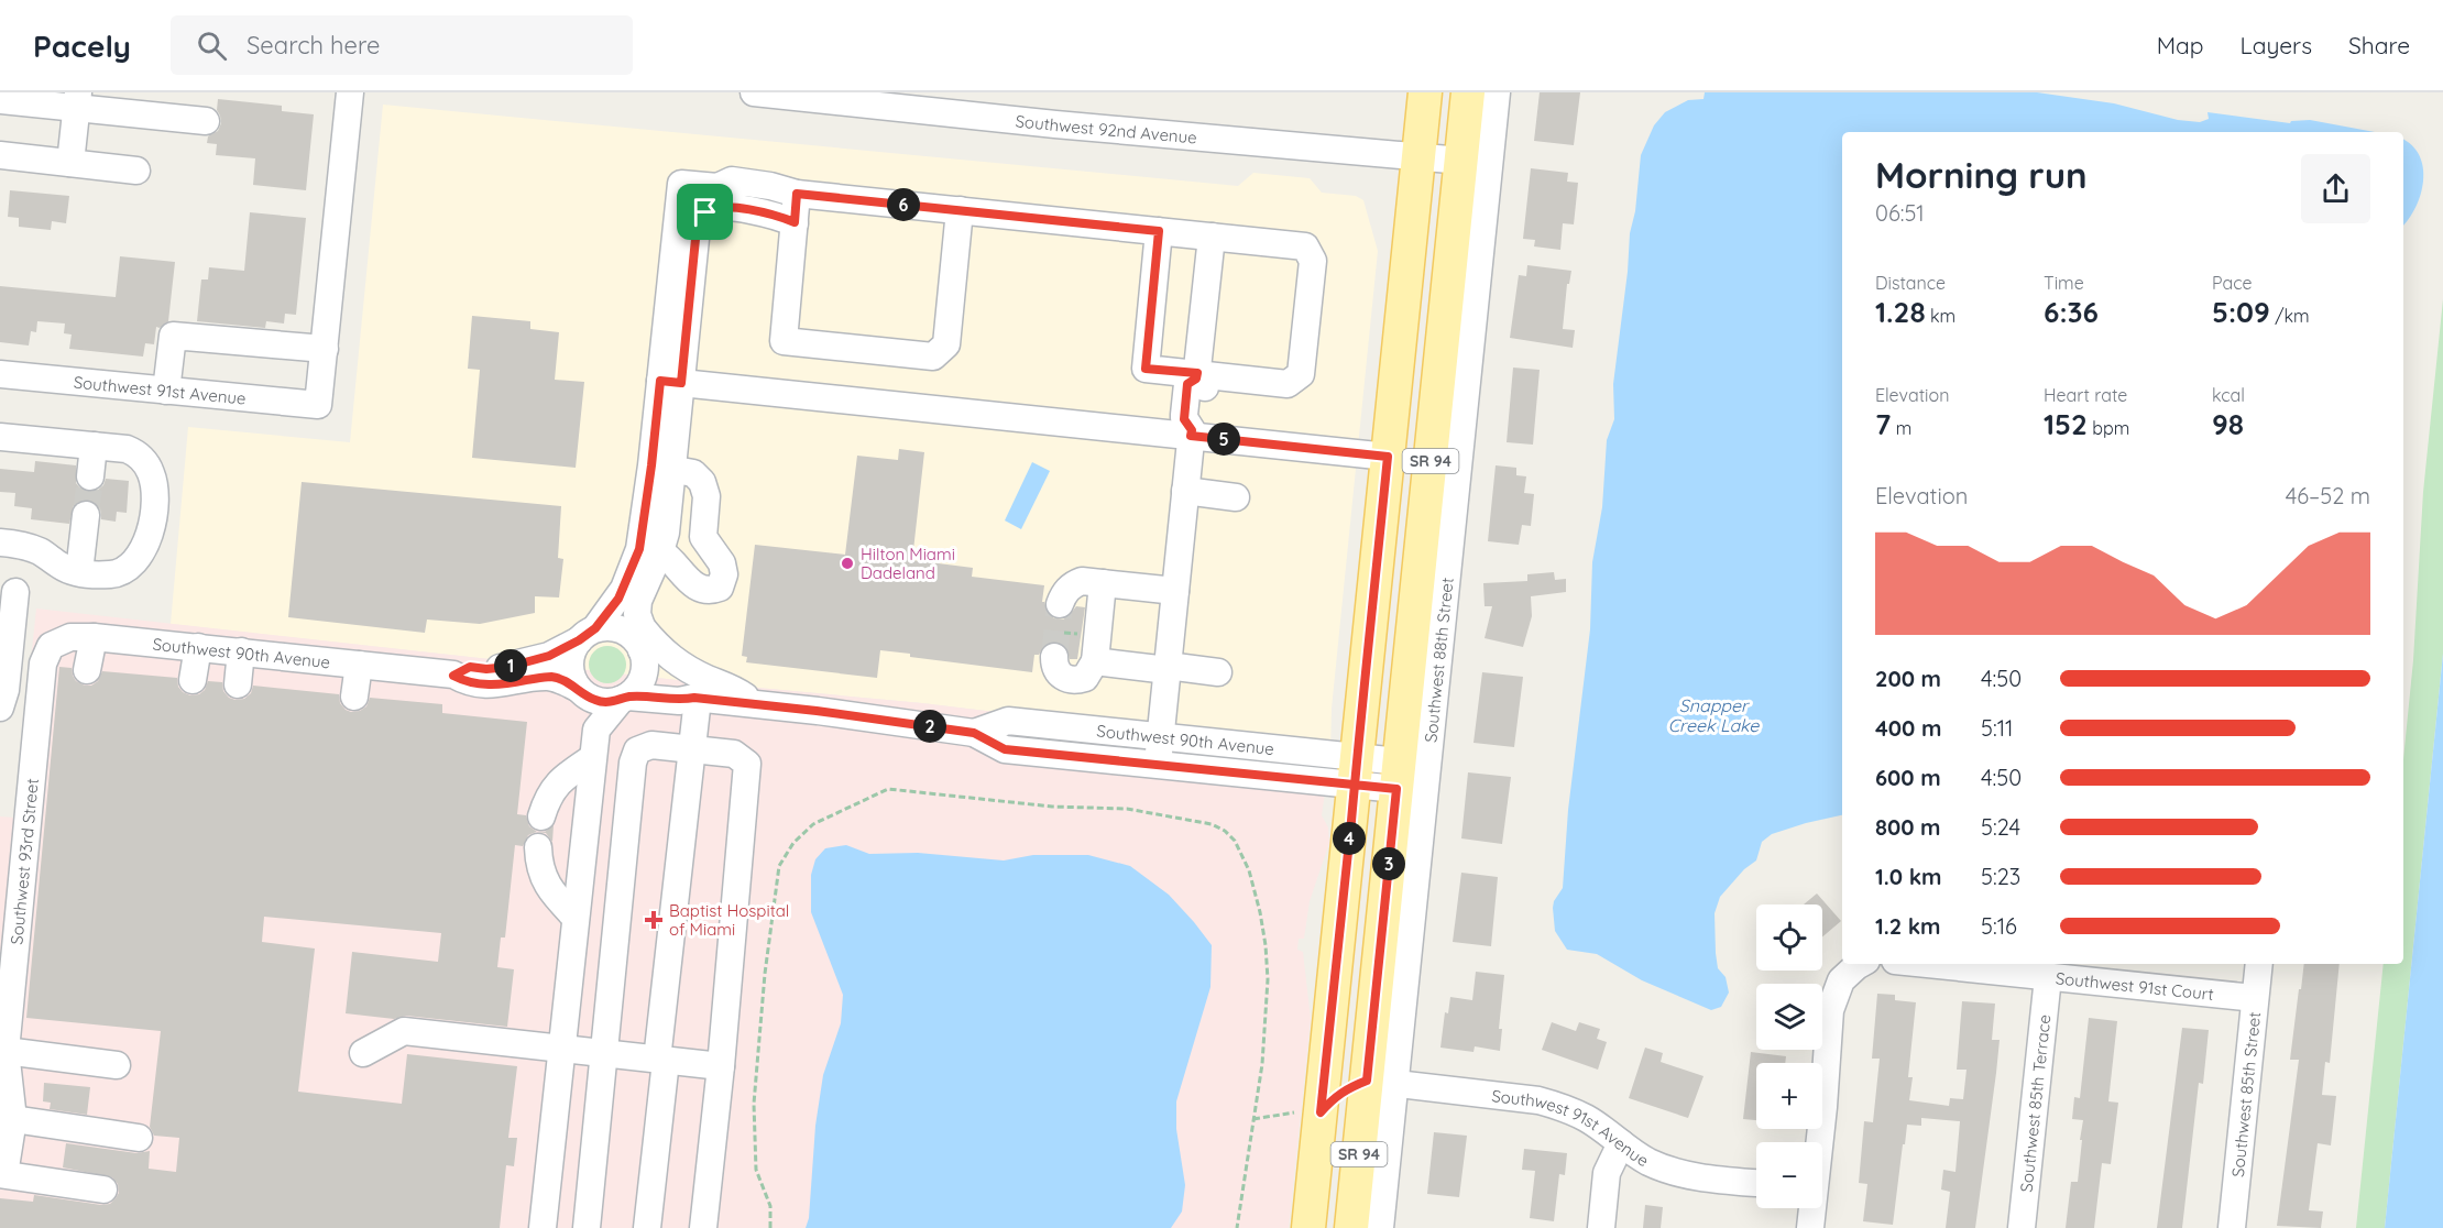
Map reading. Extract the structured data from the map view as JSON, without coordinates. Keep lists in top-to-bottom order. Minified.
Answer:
{"streets":{"main road":["SR 94","Southwest 88th Street"],"street":["Southwest 92nd Avenue","Southwest 91st Avenue","Southwest 90th Avenue","Southwest 93rd Street","Southwest 91st Court","Southwest 85th Street","Southwest 85th Terrace"]},"crossings":[["Southwest 92nd Avenue","SR 94"],["Southwest 92nd Avenue","Southwest 88th Street"],["Southwest 91st Avenue","Southwest 88th Street"],["SR 94","Southwest 90th Avenue"],["Southwest 90th Avenue","Southwest 88th Street"],["Southwest 90th Avenue","Southwest 93rd Street"],["Southwest 91st Court","Southwest 85th Street"],["Southwest 91st Court","Southwest 85th Terrace"]],"water":["Snapper Creek Lake"],"places":{"other":["Hilton Miami Dadeland"],"health":["Baptist Hospital of Miami"]},"page":{"header":"Pacely","search":"Search here","nav":["Map","Layers","Share"],"heading":["Morning run","06:51"],"pins":["6","5","1","2","4","3"],"stats":[["Distance","1.28 km"],["Time","6:36"],["Pace","5:09 /km"],["Elevation","7 m"],["Heart rate","152 bpm"],["kcal","98"]],"chart":["Elevation","46–52 m"],"list":[{"name":"200 m","note":"4:50"},{"name":"400 m","note":"5:11"},{"name":"600 m","note":"4:50"},{"name":"800 m","note":"5:24"},{"name":"1.0 km","note":"5:23"},{"name":"1.2 km","note":"5:16"}],"map_buttons":["+","−"]}}
